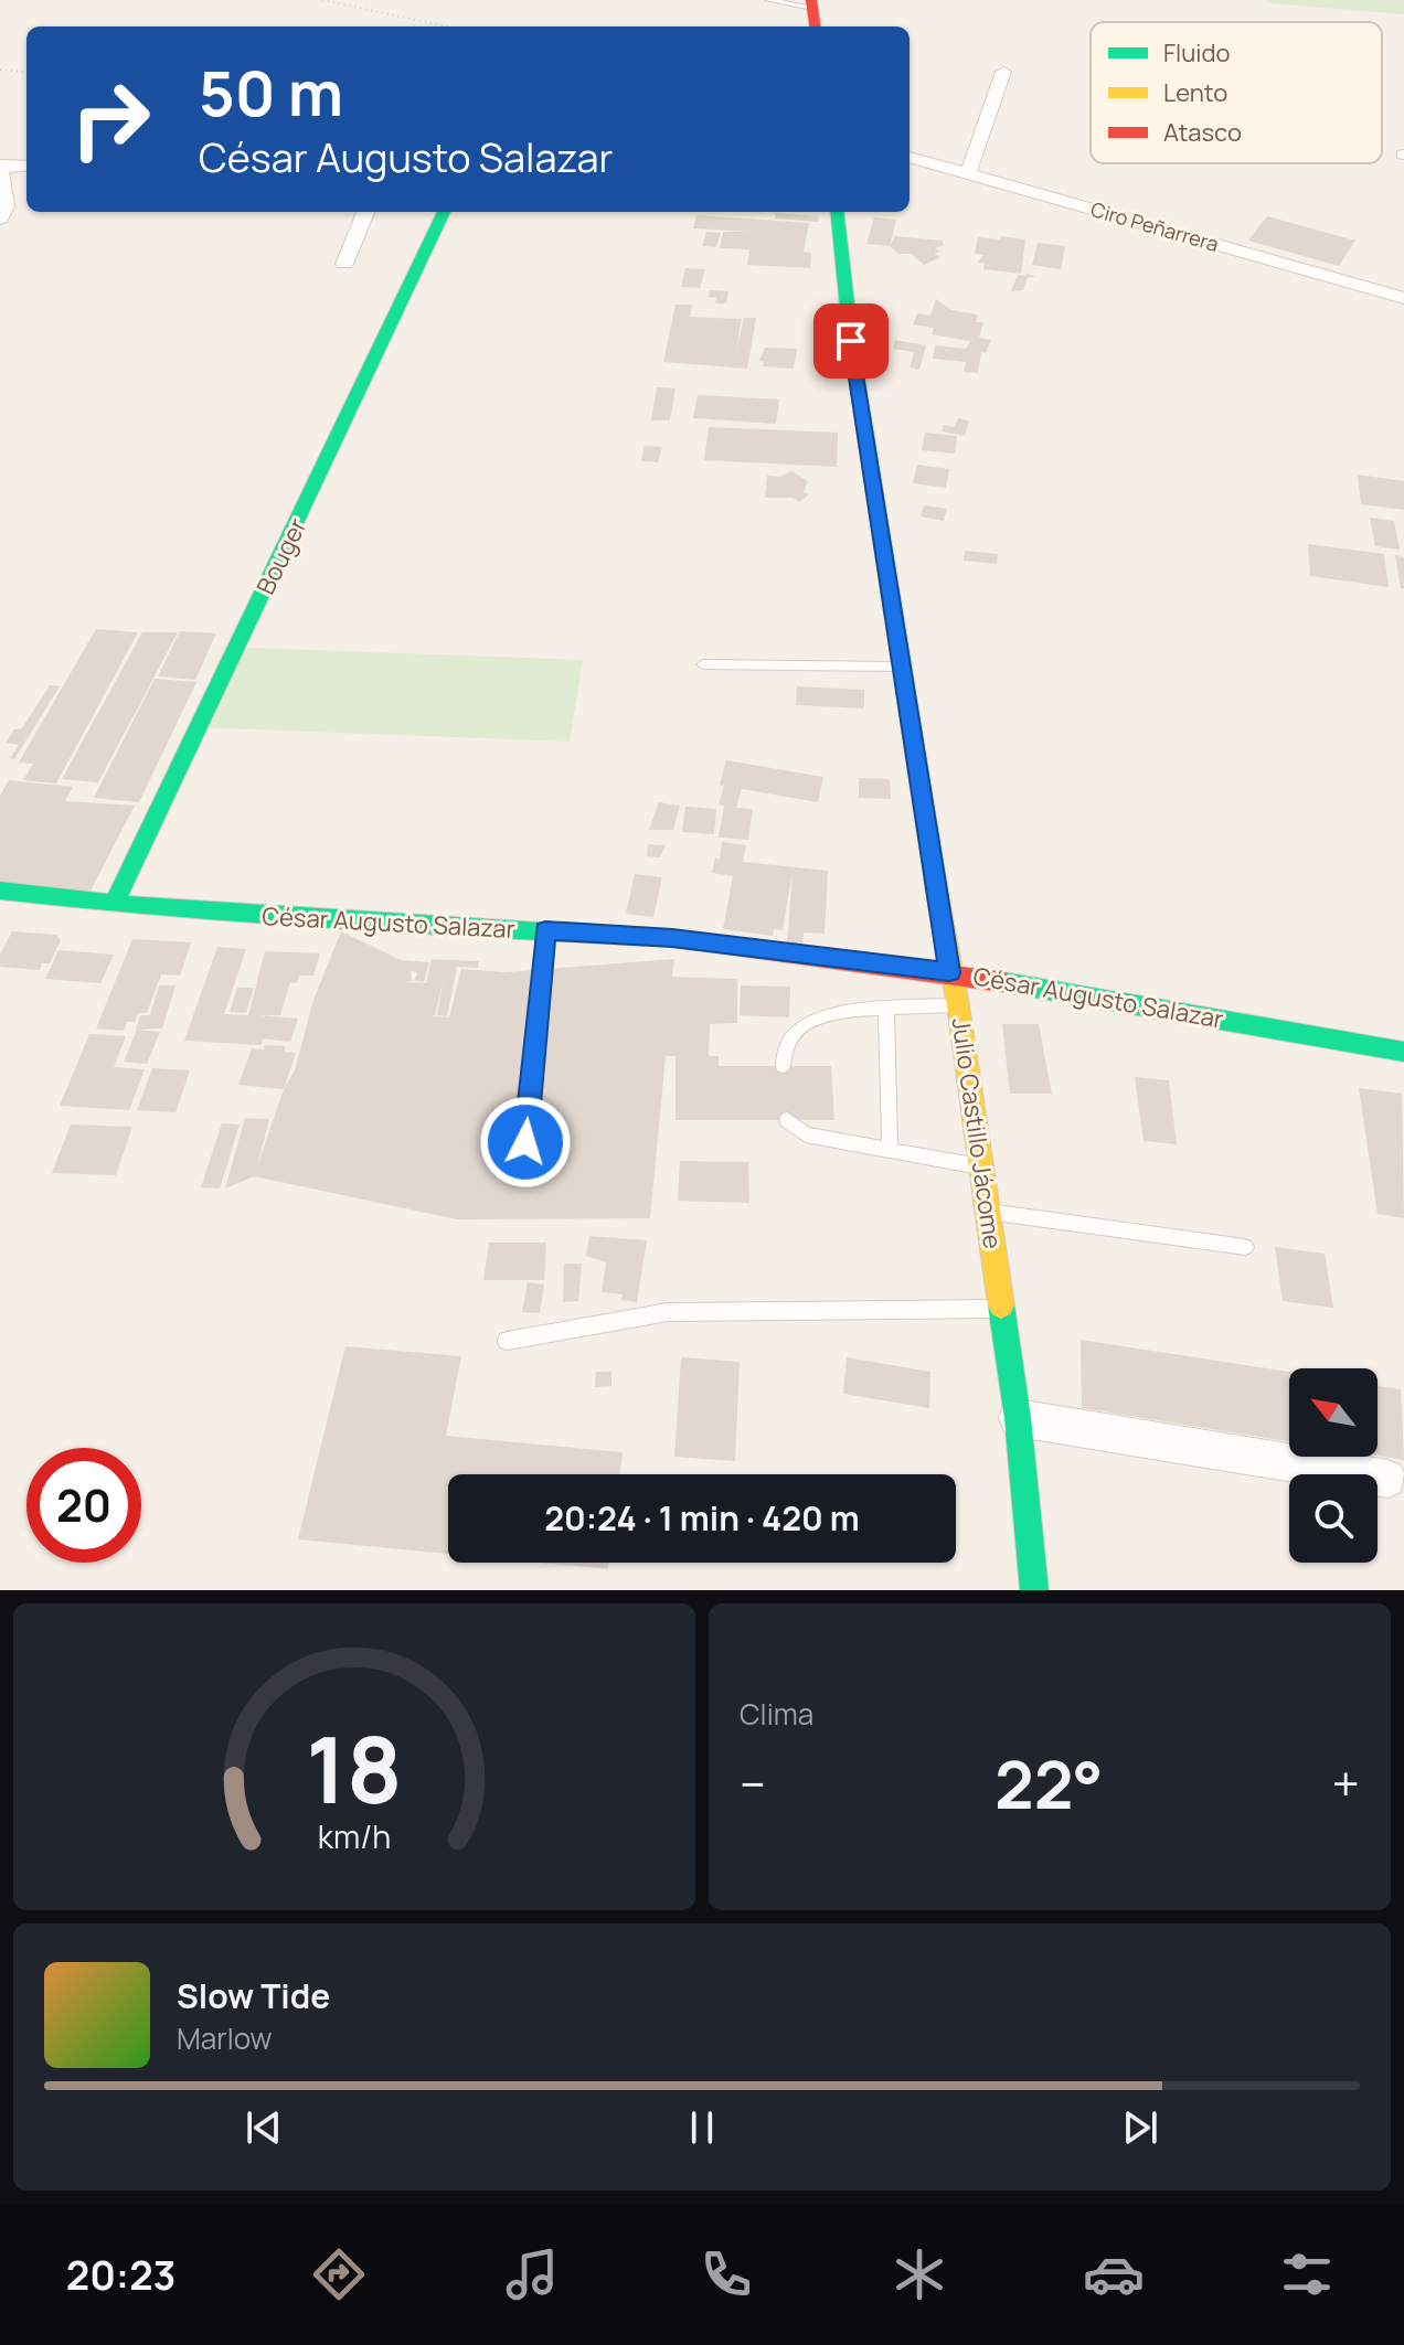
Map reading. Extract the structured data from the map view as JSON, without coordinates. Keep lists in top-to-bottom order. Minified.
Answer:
{"streets":{"street":["Ciro Peñarrera","Bouger","César Augusto Salazar","Julio Castillo Jácome"]},"crossings":[["Bouger","César Augusto Salazar"],["César Augusto Salazar","Julio Castillo Jácome"]],"legend":["Fluido","Lento","Atasco"],"north":"top left","page":{"turn":["50 m","César Augusto Salazar"],"limit":"20","trip":"20:24 · 1 min · 420 m","tile":"Clima","heat":["−","22°","+"],"song":["Slow Tide","Marlow"],"tabs":"20:23","gauge":["18","km/h"]}}
